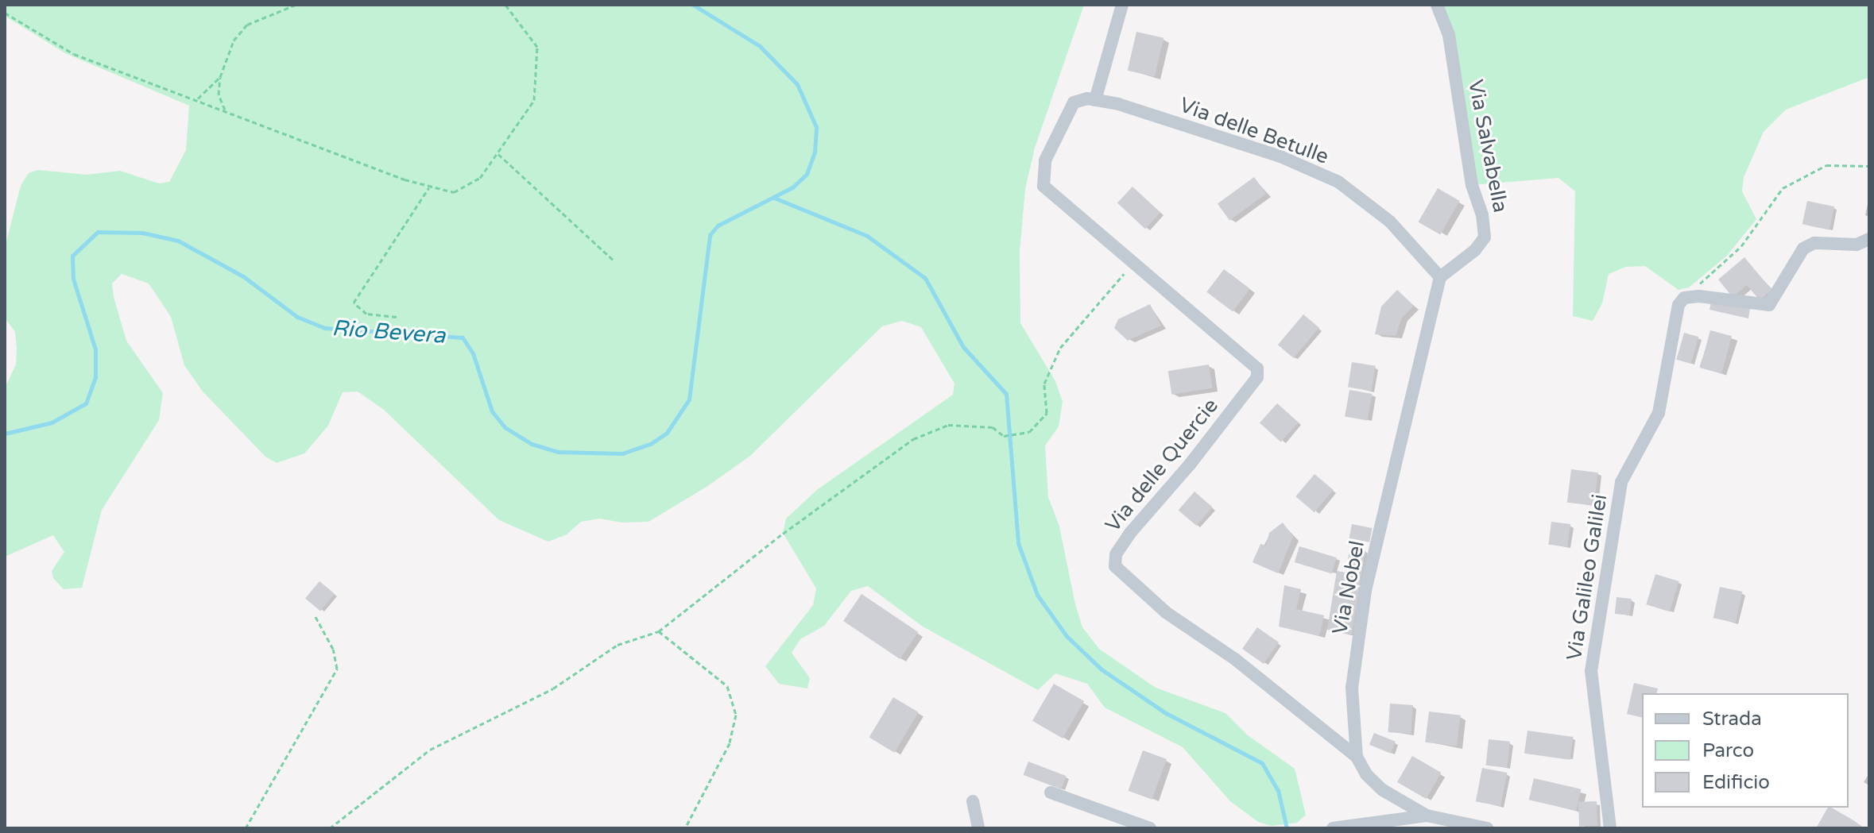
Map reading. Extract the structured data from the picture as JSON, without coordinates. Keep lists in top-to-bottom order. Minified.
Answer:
{"streets":{"street":["Via delle Betulle","Via Salvabella","Via delle Quercie","Via Galileo Galilei","Via Nobel"]},"crossings":[["Via delle Betulle","Via Salvabella"],["Via delle Betulle","Via delle Quercie"],["Via delle Betulle","Via Nobel"],["Via Salvabella","Via Nobel"],["Via delle Quercie","Via Nobel"]],"water":["Rio Bevera"],"legend":["Strada","Parco","Edificio"]}
